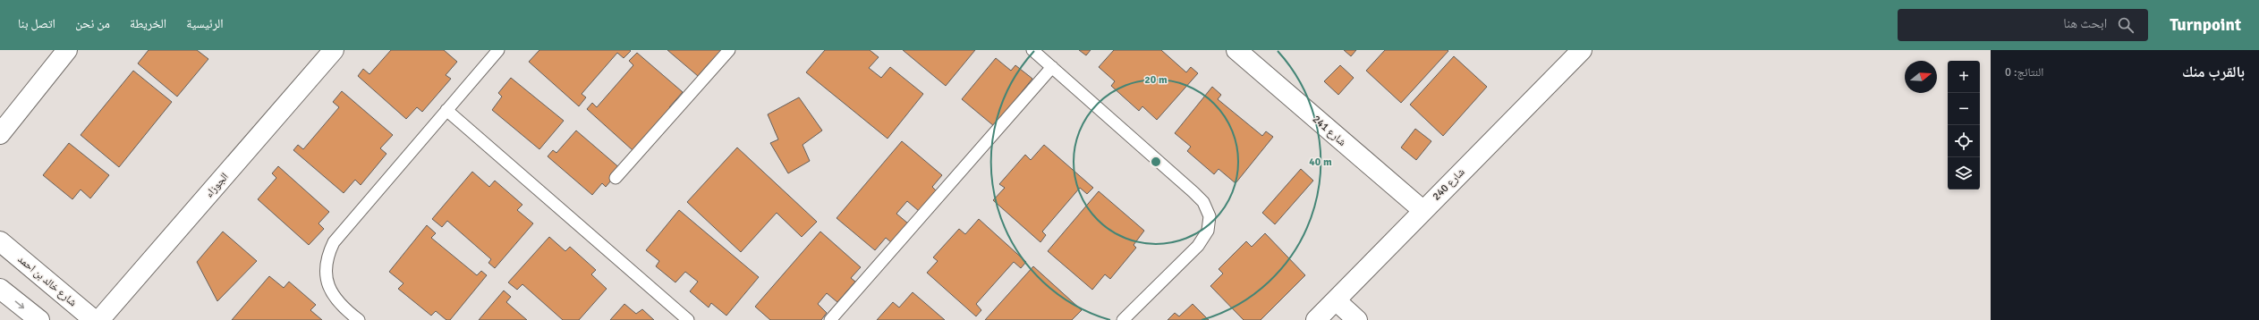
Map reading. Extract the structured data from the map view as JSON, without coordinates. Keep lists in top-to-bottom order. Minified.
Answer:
{"streets":{"street":["شارع 241","شارع 240","الجوزاء","شارع خالد بن احمد"]},"crossings":[["شارع 241","شارع 240"]],"north":"right","page":{"header":"Turnpoint","search":"ابحث هنا","nav":["الرئيسية","الخريطة","من نحن","اتصل بنا"],"heading":["بالقرب منك","النتائج: 0"],"map_buttons":["+","−"]},"rings":["20 m","40 m"]}
